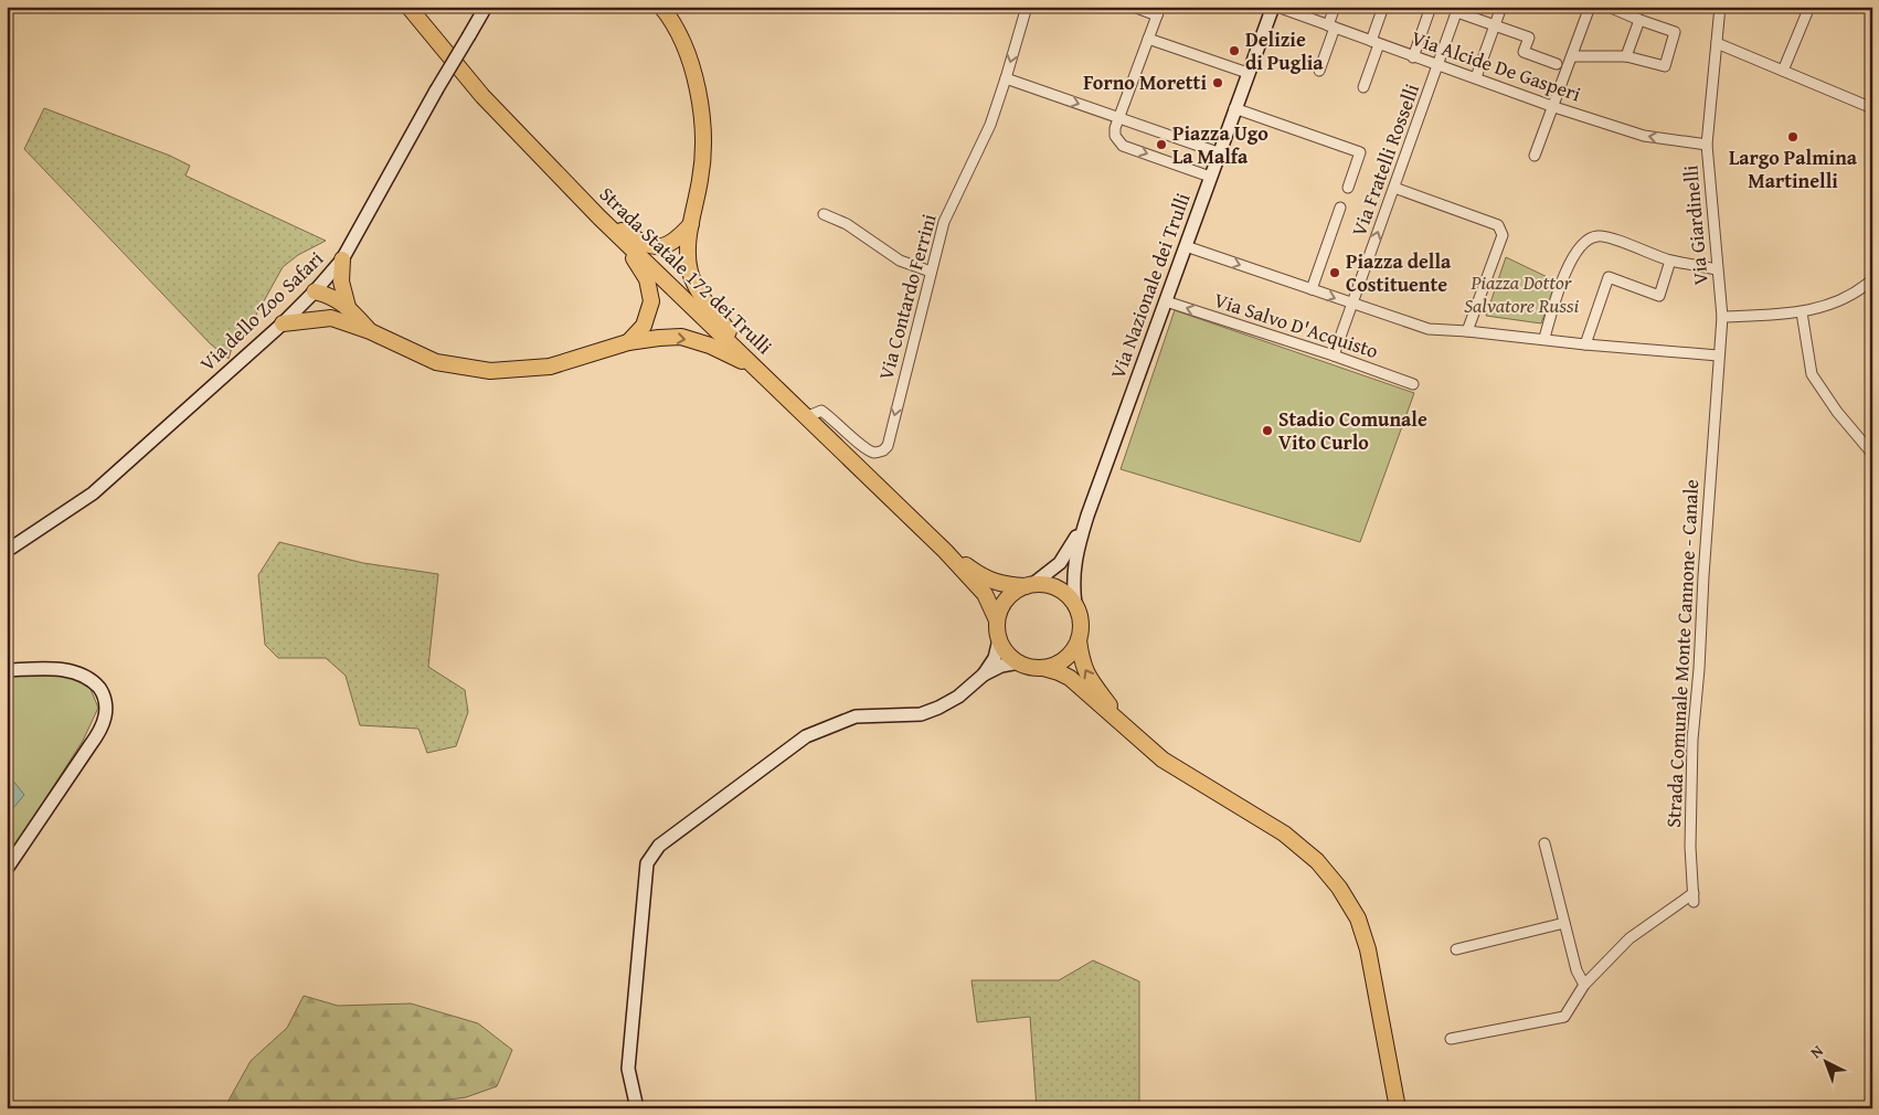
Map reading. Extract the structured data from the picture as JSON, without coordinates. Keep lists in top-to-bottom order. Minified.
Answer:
{"streets":{"main road":["Strada Statale 172 dei Trulli"],"street":["Via Alcide De Gasperi","Via Fratelli Rosselli","Via Giardinelli","Via Nazionale dei Trulli","Via Contardo Ferrini","Via dello Zoo Safari","Via Salvo D'Acquisto","Strada Comunale Monte Cannone - Canale"]},"crossings":[["Via Alcide De Gasperi","Via Fratelli Rosselli"],["Via Alcide De Gasperi","Via Giardinelli"],["Via Fratelli Rosselli","Via Salvo D'Acquisto"],["Via Giardinelli","Strada Comunale Monte Cannone - Canale"],["Strada Statale 172 dei Trulli","Via Nazionale dei Trulli"],["Strada Statale 172 dei Trulli","Via Contardo Ferrini"],["Via Nazionale dei Trulli","Via Salvo D'Acquisto"]],"parks":["Piazza Dottor Salvatore Russi"],"places":["Delizie di Puglia","Forno Moretti","Largo Palmina Martinelli","Piazza Ugo La Malfa","Piazza della Costituente","Stadio Comunale Vito Curlo"],"north":"top left"}
